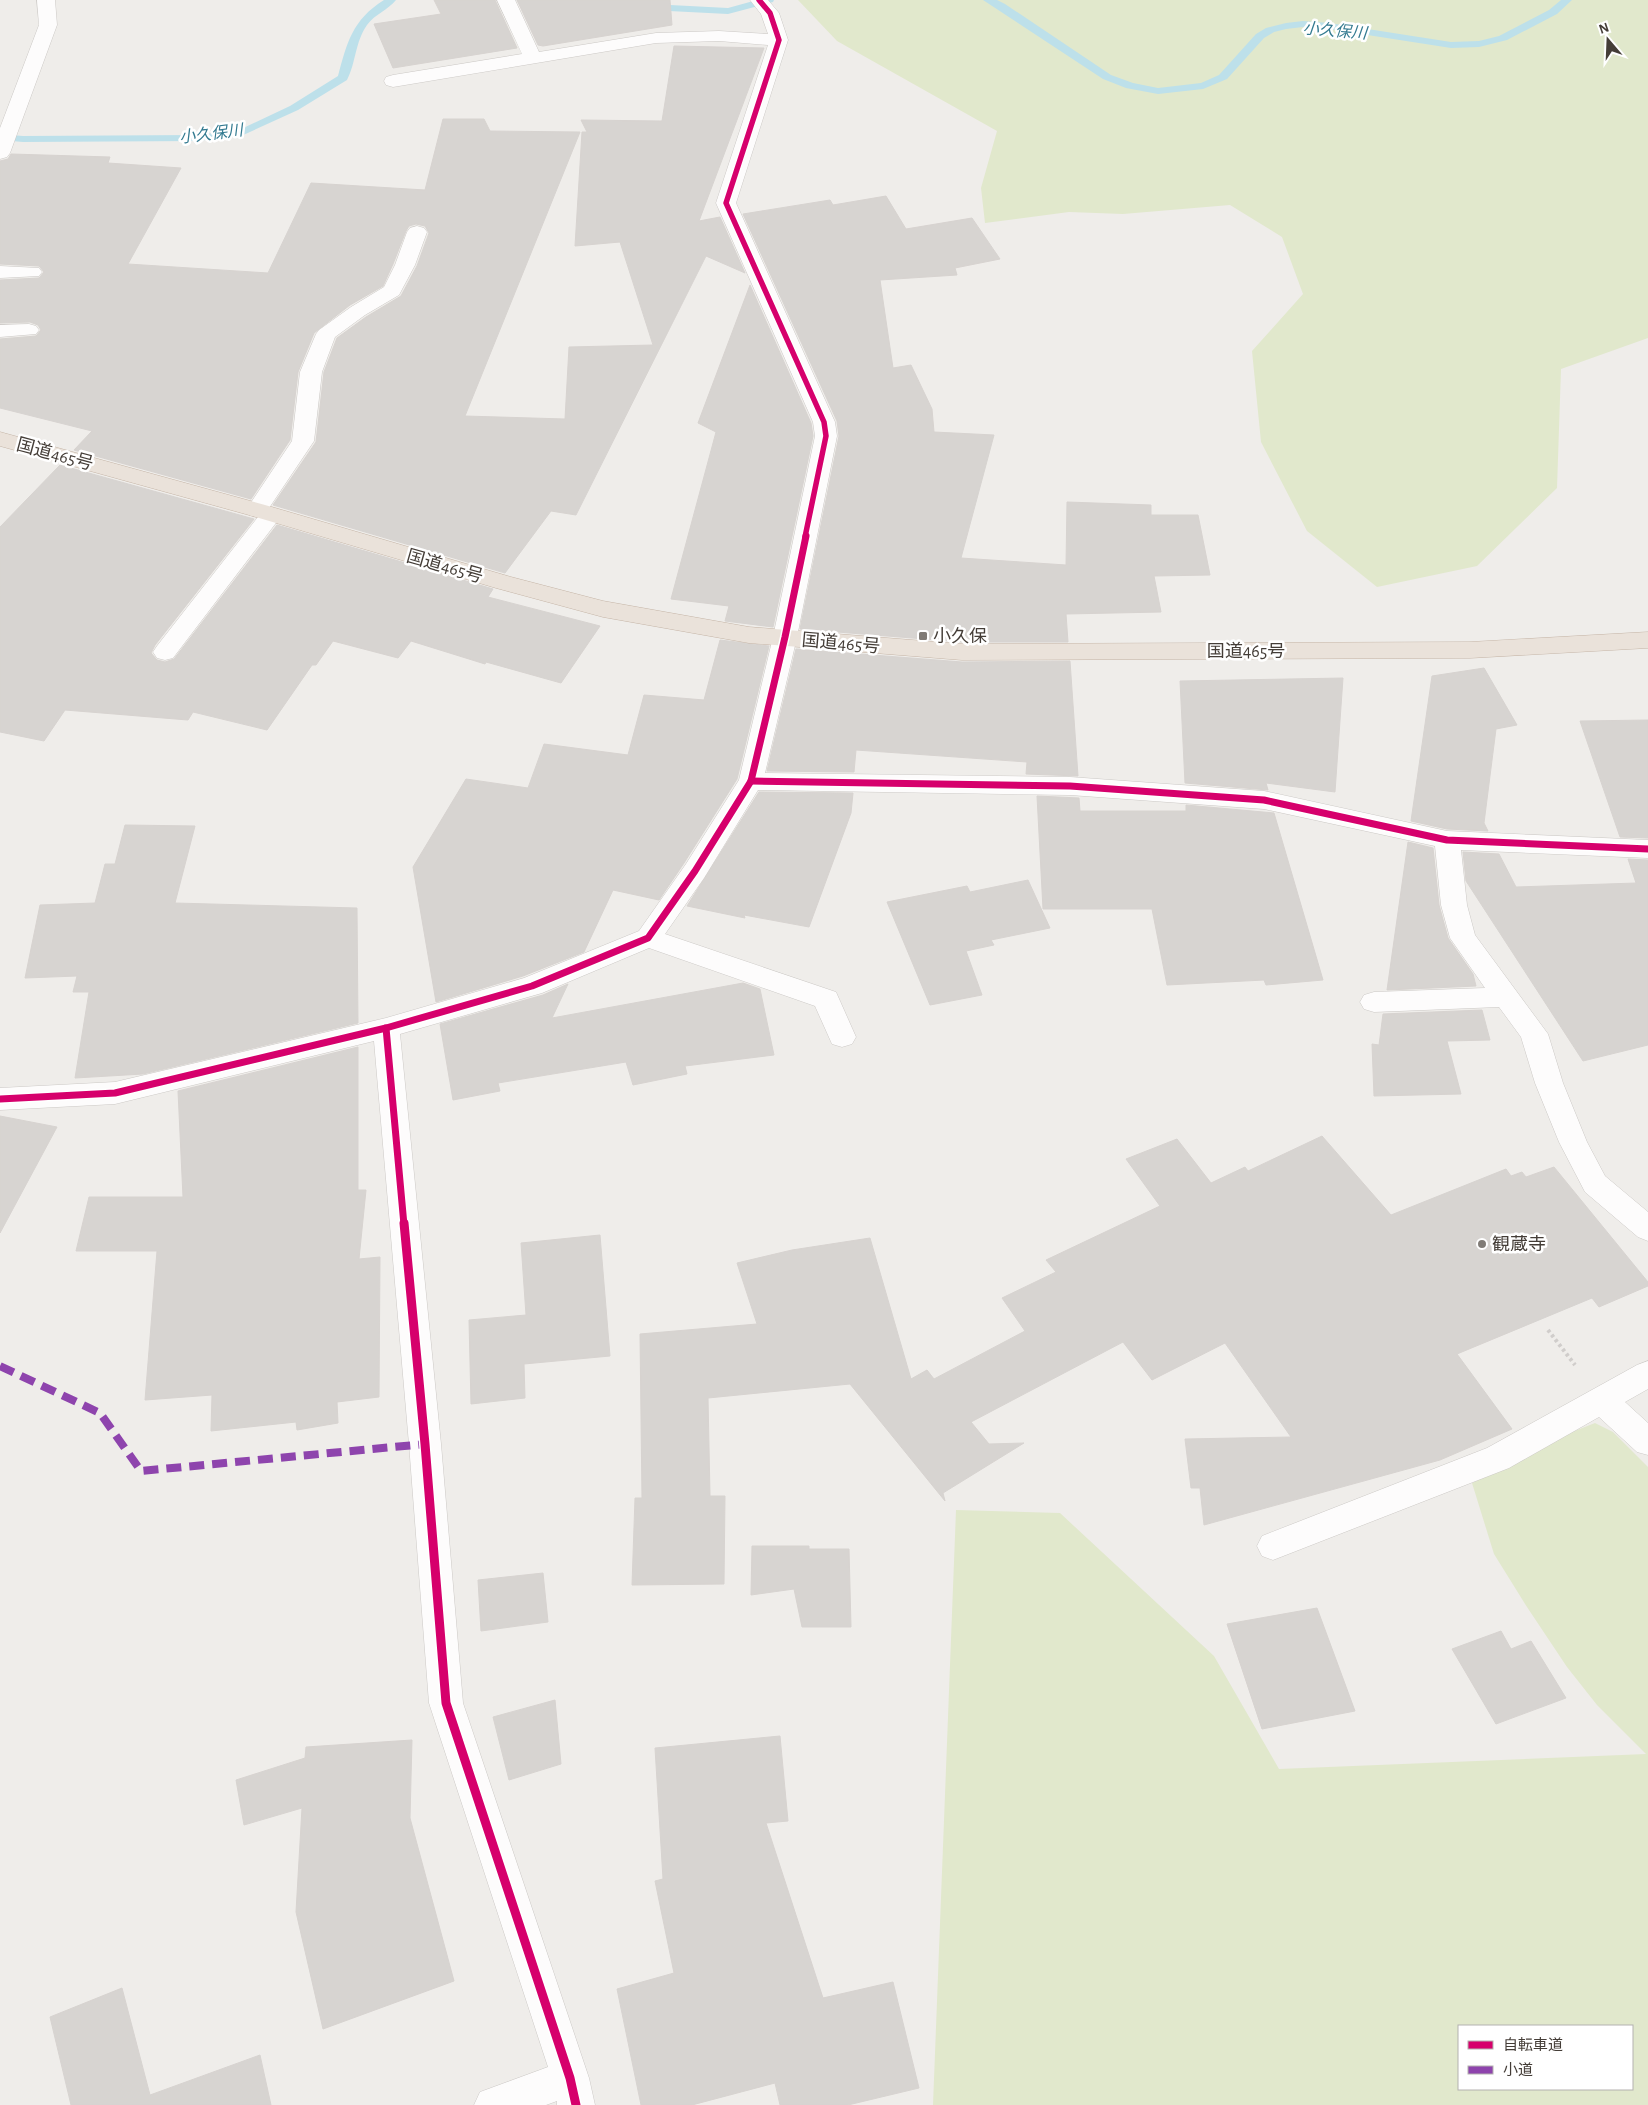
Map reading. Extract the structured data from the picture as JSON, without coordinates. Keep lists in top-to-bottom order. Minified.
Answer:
{"streets":{"highway":["国道465号"]},"water":["小久保川"],"places":{"transit":["小久保"],"other":["観蔵寺"]},"legend":["自転車道","小道"],"north":"top"}
